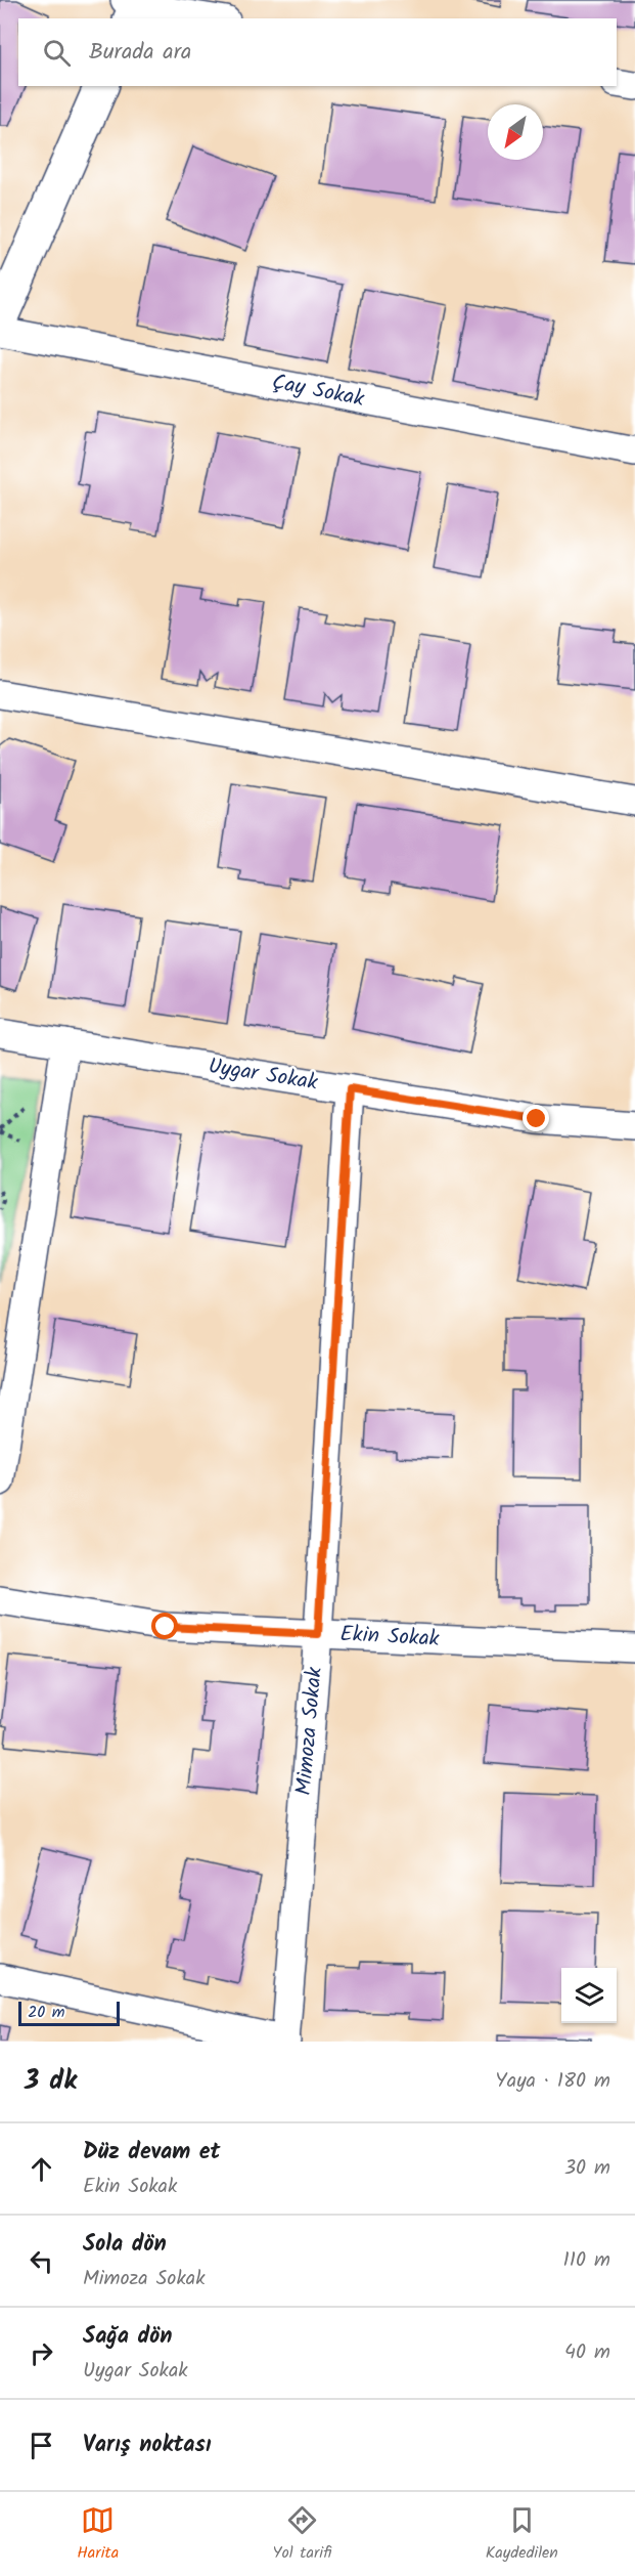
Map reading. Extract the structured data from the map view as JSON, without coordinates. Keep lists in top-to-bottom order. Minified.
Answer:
{"streets":{"street":["Çay Sokak","Uygar Sokak","Ekin Sokak","Mimoza Sokak"]},"crossings":[["Uygar Sokak","Mimoza Sokak"],["Ekin Sokak","Mimoza Sokak"]],"scale_bar":"20 m","north":"bottom left","page":{"search":"Burada ara","scale":"20 m","heading":["3 dk","Yaya · 180 m"],"list":[["Düz devam et","Ekin Sokak","30 m"],["Sola dön","Mimoza Sokak","110 m"],["Sağa dön","Uygar Sokak","40 m"],"Varış noktası"],"nav":["Harita","Yol tarifi","Kaydedilen"]}}
